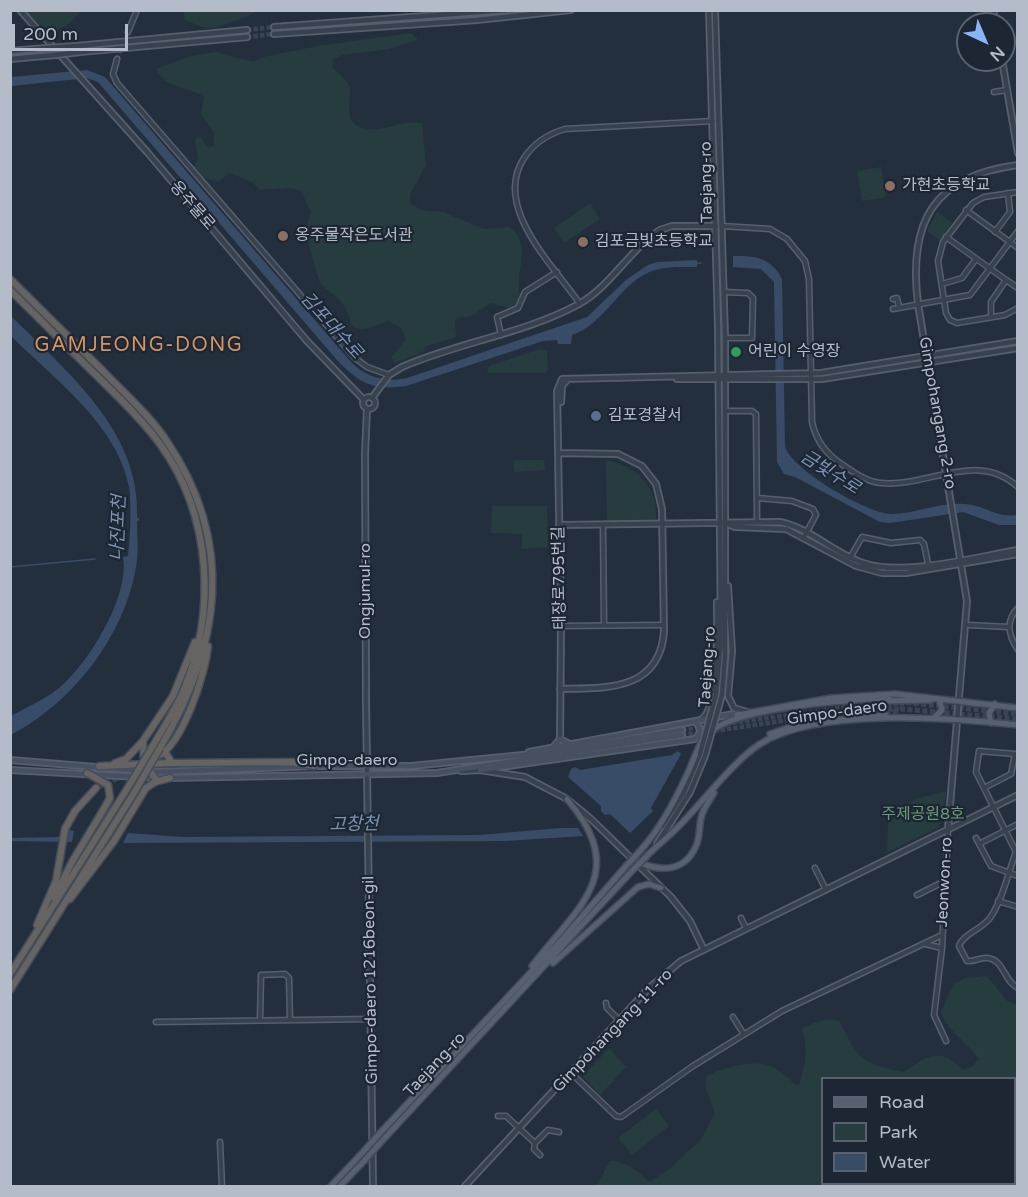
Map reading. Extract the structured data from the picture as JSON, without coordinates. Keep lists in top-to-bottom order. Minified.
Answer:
{"streets":{"main road":["Taejang-ro","Gimpo-daero"],"street":["옹주물로","Gimpohangang 2-ro","태장로795번길","Ongjumul-ro","Jeonwon-ro","Gimpo-daero 1216beon-gil","Gimpohangang 11-ro"]},"crossings":[["Taejang-ro","태장로795번길"],["Taejang-ro","Gimpo-daero"],["옹주물로","Ongjumul-ro"],["Gimpohangang 2-ro","Gimpo-daero"],["Gimpohangang 2-ro","Jeonwon-ro"],["Ongjumul-ro","Gimpo-daero"],["Ongjumul-ro","Gimpo-daero 1216beon-gil"],["Gimpo-daero","Jeonwon-ro"],["Gimpo-daero","Gimpo-daero 1216beon-gil"],["Jeonwon-ro","Gimpohangang 11-ro"]],"districts":["GAMJEONG-DONG"],"water":["김포대수로","금빛수로","나진포천","고창천"],"parks":["주제공원8호"],"places":["가현초등학교","옹주물작은도서관","김포금빛초등학교","어린이 수영장","김포경찰서"],"legend":["Road","Park","Water"],"scale_bar":"200 m","north":"bottom right"}
